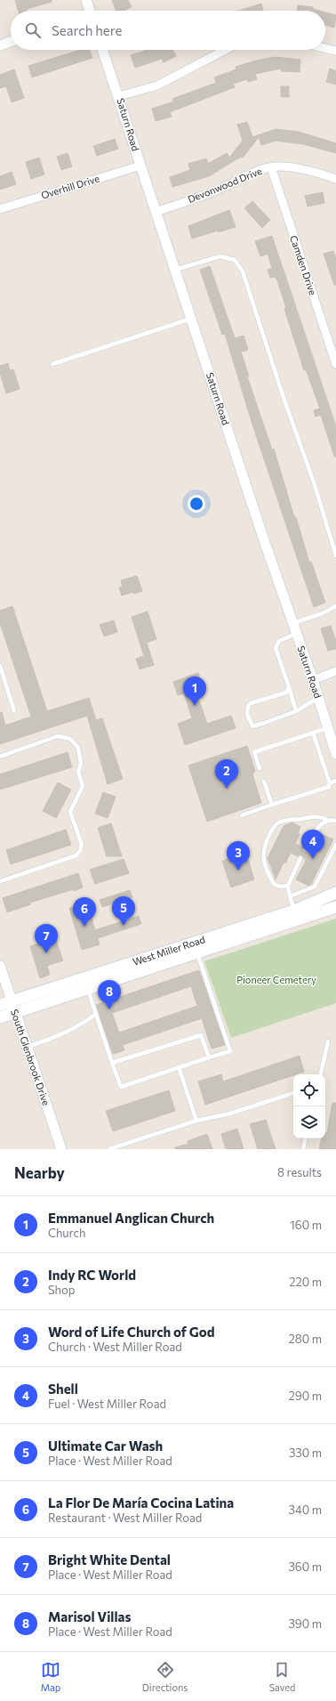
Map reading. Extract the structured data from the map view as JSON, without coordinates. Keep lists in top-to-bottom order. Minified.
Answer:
{"streets":{"main road":["West Miller Road"],"street":["Saturn Road","Devonwood Drive","Overhill Drive","Camden Drive","South Glenbrook Drive"]},"crossings":[["Saturn Road","Devonwood Drive"],["Saturn Road","Overhill Drive"],["Devonwood Drive","Camden Drive"],["West Miller Road","South Glenbrook Drive"]],"parks":["Pioneer Cemetery"],"page":{"search":"Search here","pins":["1","2","4","3","5","6","7","8"],"heading":["Nearby","8 results"],"list":[{"mark":"1","name":"Emmanuel Anglican Church","note":"Church","value":"160 m"},{"mark":"2","name":"Indy RC World","note":"Shop","value":"220 m"},{"mark":"3","name":"Word of Life Church of God","note":"Church · West Miller Road","value":"280 m"},{"mark":"4","name":"Shell","note":"Fuel · West Miller Road","value":"290 m"},{"mark":"5","name":"Ultimate Car Wash","note":"Place · West Miller Road","value":"330 m"},{"mark":"6","name":"La Flor De María Cocina Latina","note":"Restaurant · West Miller Road","value":"340 m"},{"mark":"7","name":"Bright White Dental","note":"Place · West Miller Road","value":"360 m"},{"mark":"8","name":"Marisol Villas","note":"Place · West Miller Road","value":"390 m"}],"nav":["Map","Directions","Saved"]}}
